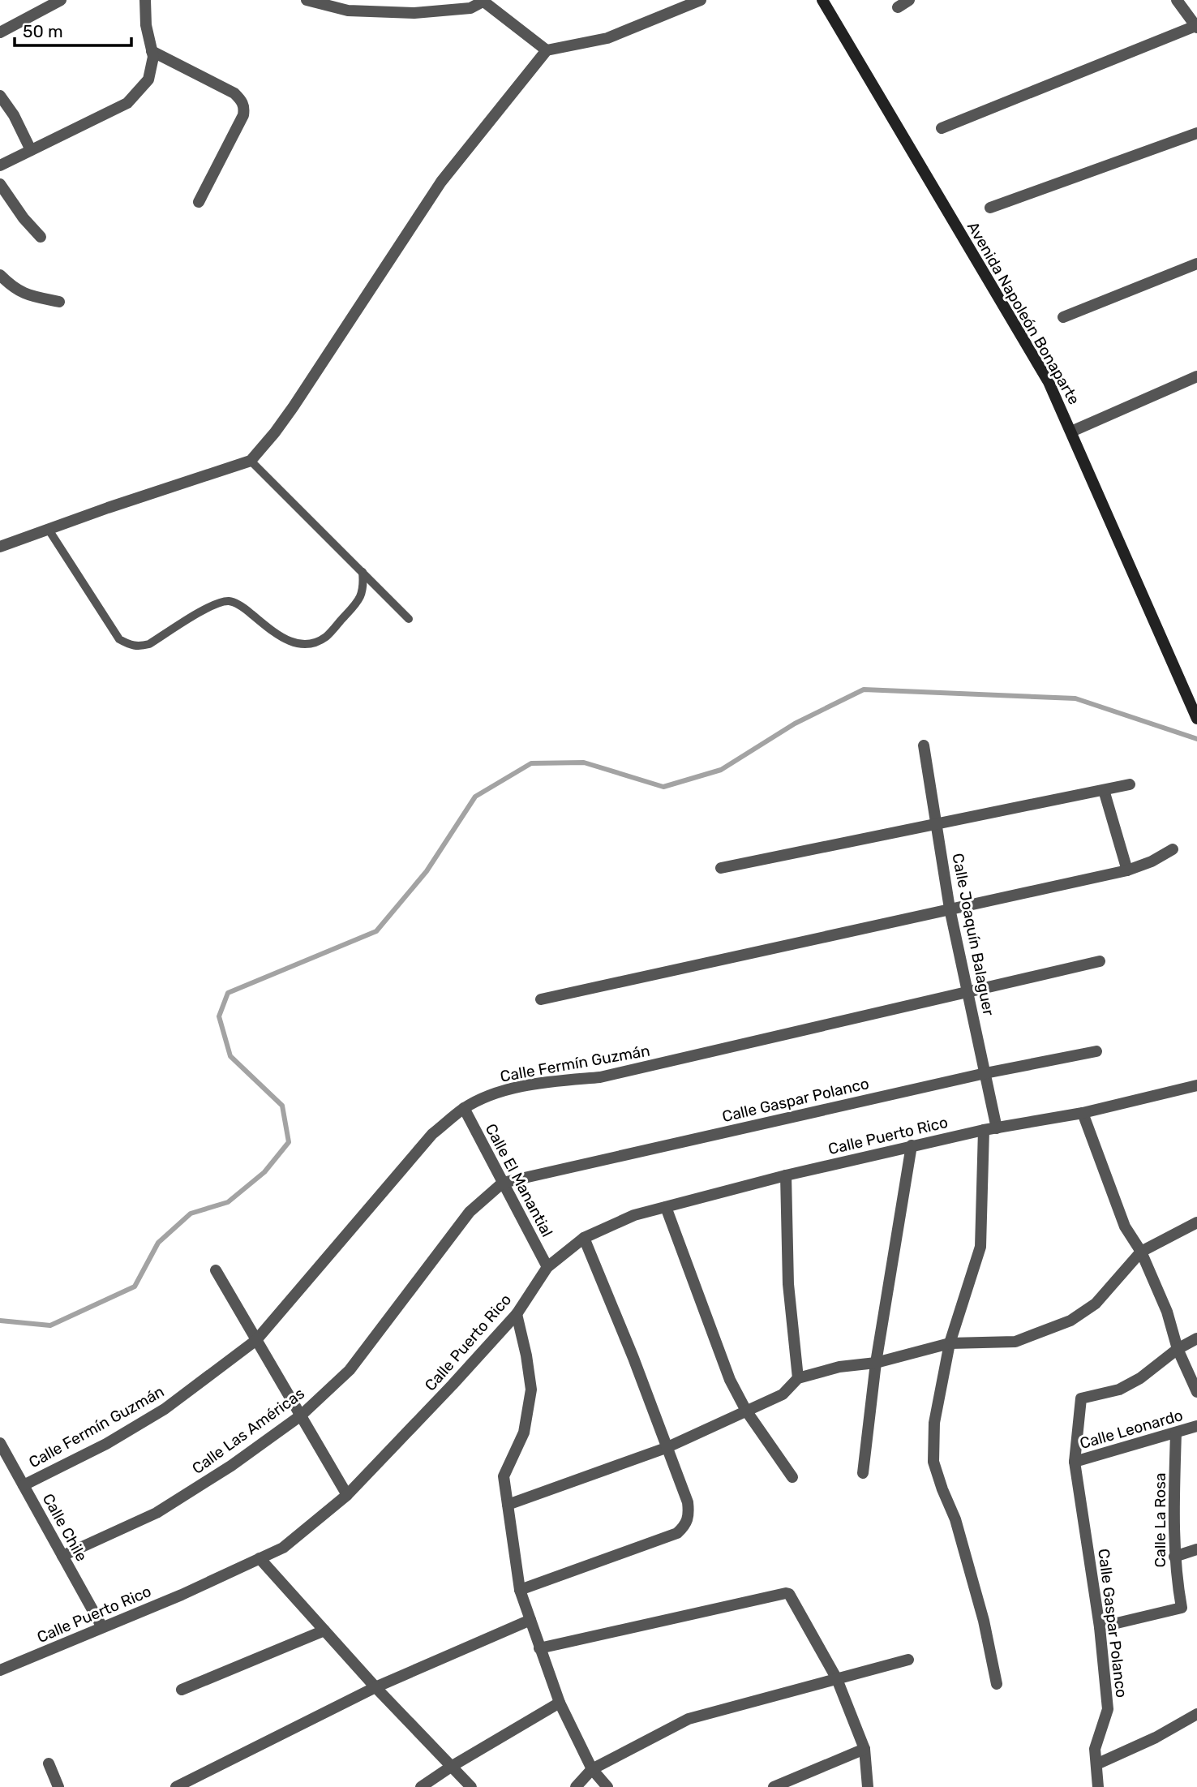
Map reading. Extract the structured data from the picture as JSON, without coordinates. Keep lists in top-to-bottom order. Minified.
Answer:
{"streets":{"main road":["Avenida Napoleón Bonaparte"],"street":["Calle Joaquín Balaguer","Calle Fermín Guzmán","Calle Gaspar Polanco","Calle Puerto Rico","Calle El Manantial","Calle Leonardo","Calle Las Américas","Calle La Rosa","Calle Chile"]},"crossings":[["Calle Joaquín Balaguer","Calle Fermín Guzmán"],["Calle Joaquín Balaguer","Calle Gaspar Polanco"],["Calle Joaquín Balaguer","Calle Puerto Rico"],["Calle Fermín Guzmán","Calle El Manantial"],["Calle Fermín Guzmán","Calle Chile"],["Calle Gaspar Polanco","Calle El Manantial"],["Calle Gaspar Polanco","Calle Leonardo"],["Calle Gaspar Polanco","Calle Las Américas"],["Calle Gaspar Polanco","Calle La Rosa"],["Calle Puerto Rico","Calle El Manantial"],["Calle Puerto Rico","Calle Chile"],["Calle El Manantial","Calle Las Américas"],["Calle Leonardo","Calle La Rosa"],["Calle Las Américas","Calle Chile"]],"scale_bar":"50 m"}
